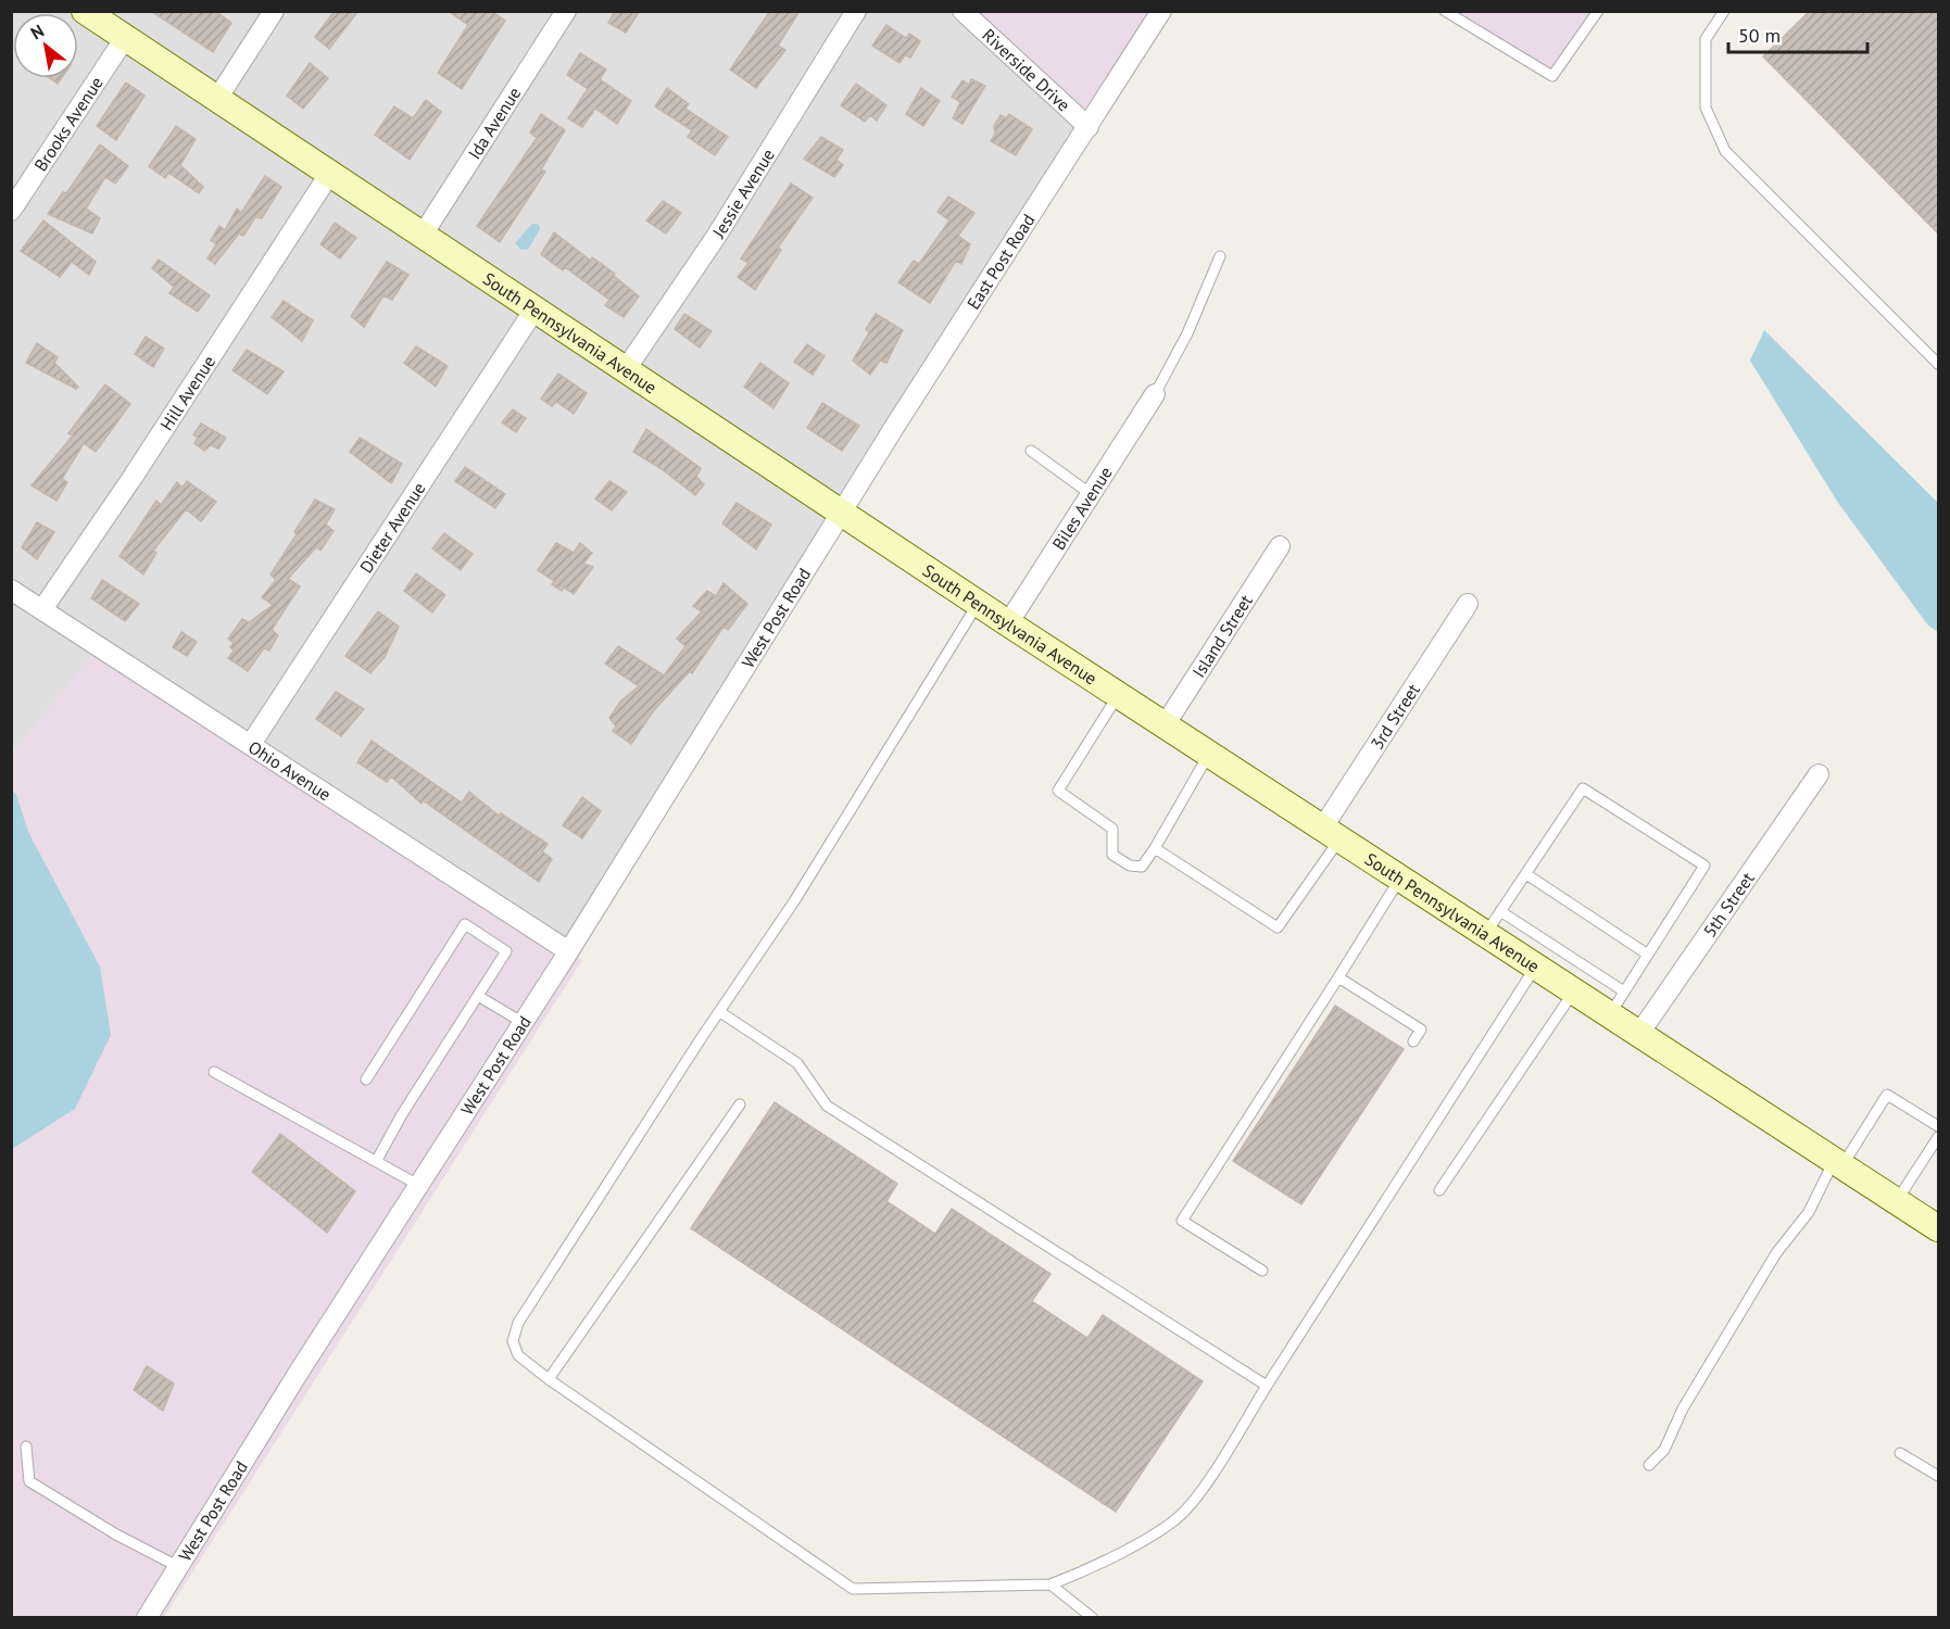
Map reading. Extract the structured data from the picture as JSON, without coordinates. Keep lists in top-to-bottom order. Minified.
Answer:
{"streets":{"main road":["South Pennsylvania Avenue"],"street":["Riverside Drive","Ida Avenue","Brooks Avenue","Jessie Avenue","East Post Road","Hill Avenue","Biles Avenue","Dieter Avenue","West Post Road","Island Street","3rd Street","Ohio Avenue","5th Street"]},"crossings":[["Riverside Drive","East Post Road"],["Ida Avenue","South Pennsylvania Avenue"],["Brooks Avenue","South Pennsylvania Avenue"],["Jessie Avenue","South Pennsylvania Avenue"],["East Post Road","South Pennsylvania Avenue"],["East Post Road","West Post Road"],["South Pennsylvania Avenue","Hill Avenue"],["South Pennsylvania Avenue","Biles Avenue"],["South Pennsylvania Avenue","Dieter Avenue"],["South Pennsylvania Avenue","West Post Road"],["South Pennsylvania Avenue","Island Street"],["South Pennsylvania Avenue","3rd Street"],["South Pennsylvania Avenue","5th Street"],["Hill Avenue","Ohio Avenue"],["Dieter Avenue","Ohio Avenue"],["West Post Road","Ohio Avenue"]],"scale_bar":"50 m","north":"top left"}
